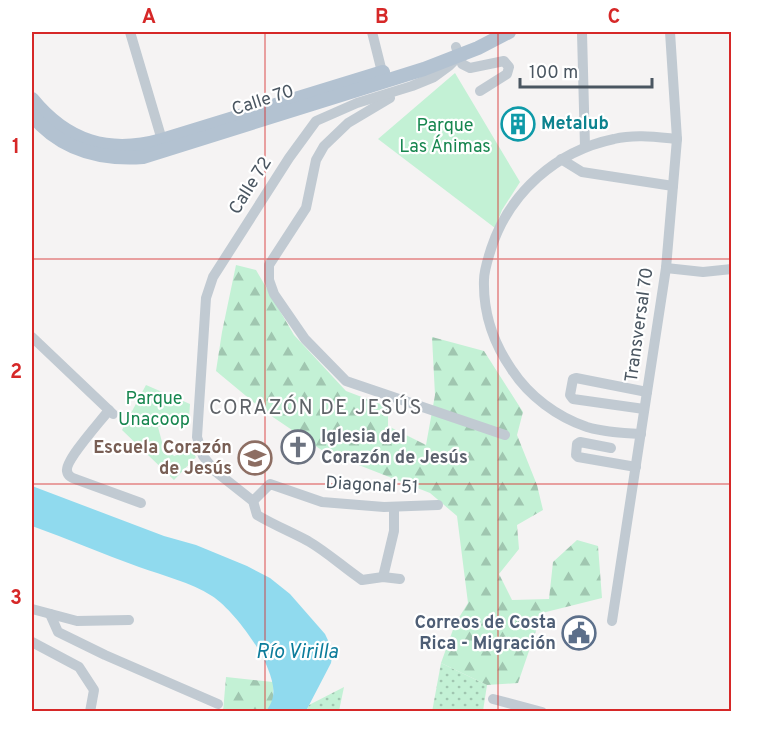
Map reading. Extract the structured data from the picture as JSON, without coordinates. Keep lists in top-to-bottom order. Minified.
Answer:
{"streets":{"main road":["Calle 70"],"street":["Calle 72","Transversal 70","Diagonal 51"]},"crossings":[["Calle 70","Calle 72"],["Calle 72","Diagonal 51"]],"districts":["CORAZÓN DE JESÚS"],"water":["Río Virilla"],"parks":["Parque Las Ánimas","Parque Unacoop"],"places":{"building":["Metalub"],"church":["Iglesia del Corazón de Jesús"],"school or university":["Escuela Corazón de Jesús"],"public building":["Correos de Costa Rica - Migración"]},"scale_bar":"100 m","grid":{"columns":["A","B","C"],"rows":["1","2","3"]}}
